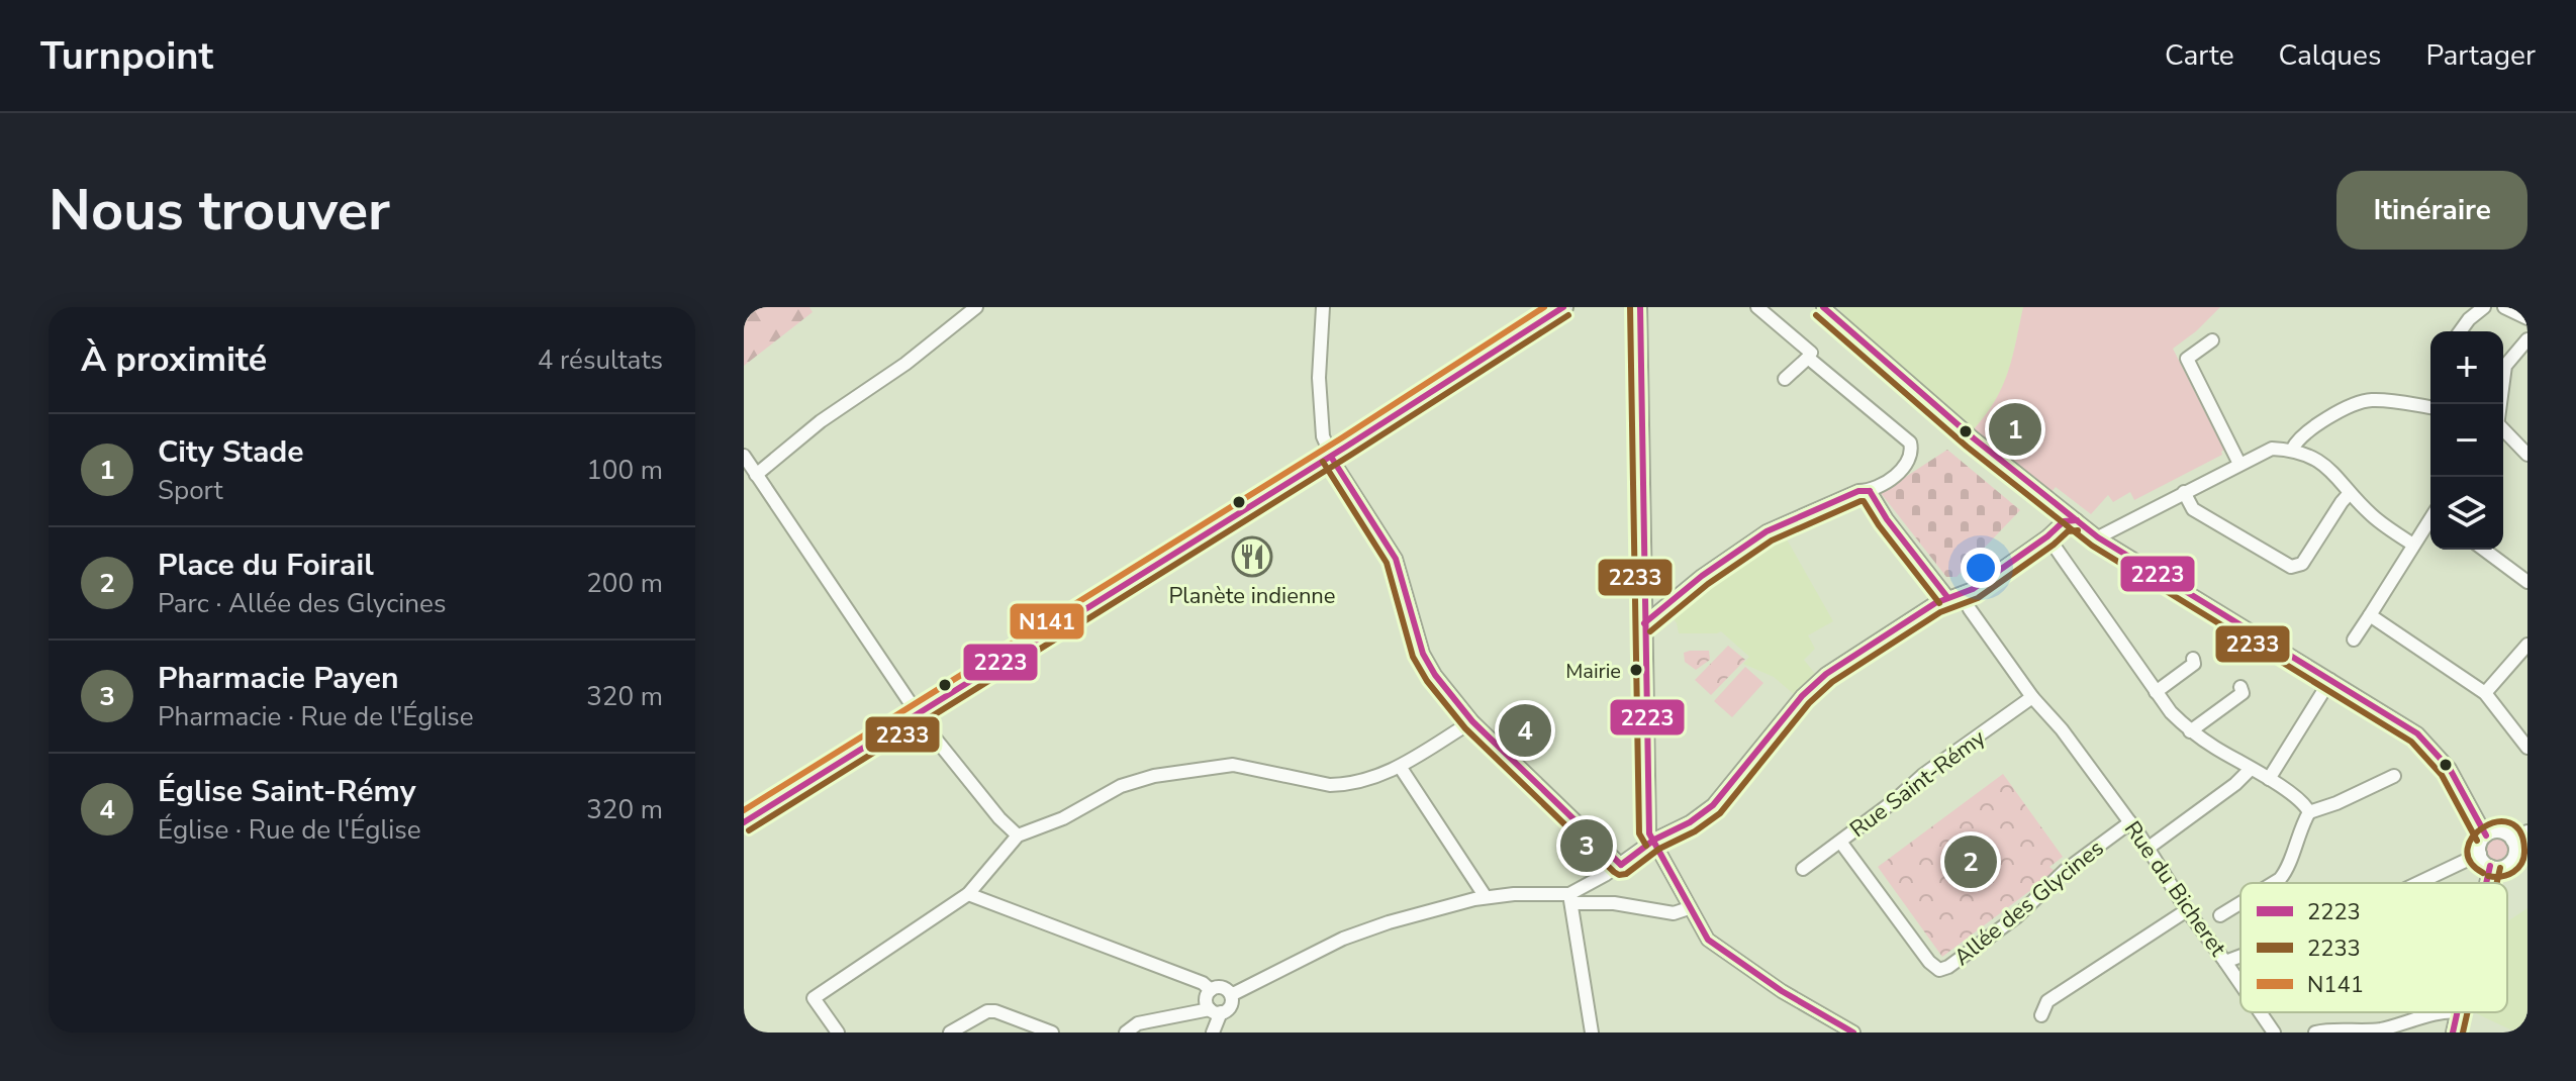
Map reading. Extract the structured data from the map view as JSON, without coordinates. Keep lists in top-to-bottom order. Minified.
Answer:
{"streets":{"street":["Rue Saint-Rémy","Rue du Bicheret","Allée des Glycines"]},"crossings":[["Rue Saint-Rémy","Rue du Bicheret"],["Rue Saint-Rémy","Allée des Glycines"],["Rue du Bicheret","Allée des Glycines"]],"places":{"restaurant":["Planète indienne"],"other":["Mairie"]},"lines":["transit line 2223","transit line 2233","transit line N141"],"legend":["2223","2233","N141"],"page":{"header":"Turnpoint","nav":["Carte","Calques","Partager"],"buttons":"Itinéraire","title":"Nous trouver","heading":["À proximité","4 résultats"],"map_buttons":["+","−"],"pins":["1","4","3","2"],"list":[{"mark":"1","name":"City Stade","note":"Sport","value":"100 m"},{"mark":"2","name":"Place du Foirail","note":"Parc · Allée des Glycines","value":"200 m"},{"mark":"3","name":"Pharmacie Payen","note":"Pharmacie · Rue de l'Église","value":"320 m"},{"mark":"4","name":"Église Saint-Rémy","note":"Église · Rue de l'Église","value":"320 m"}]}}
